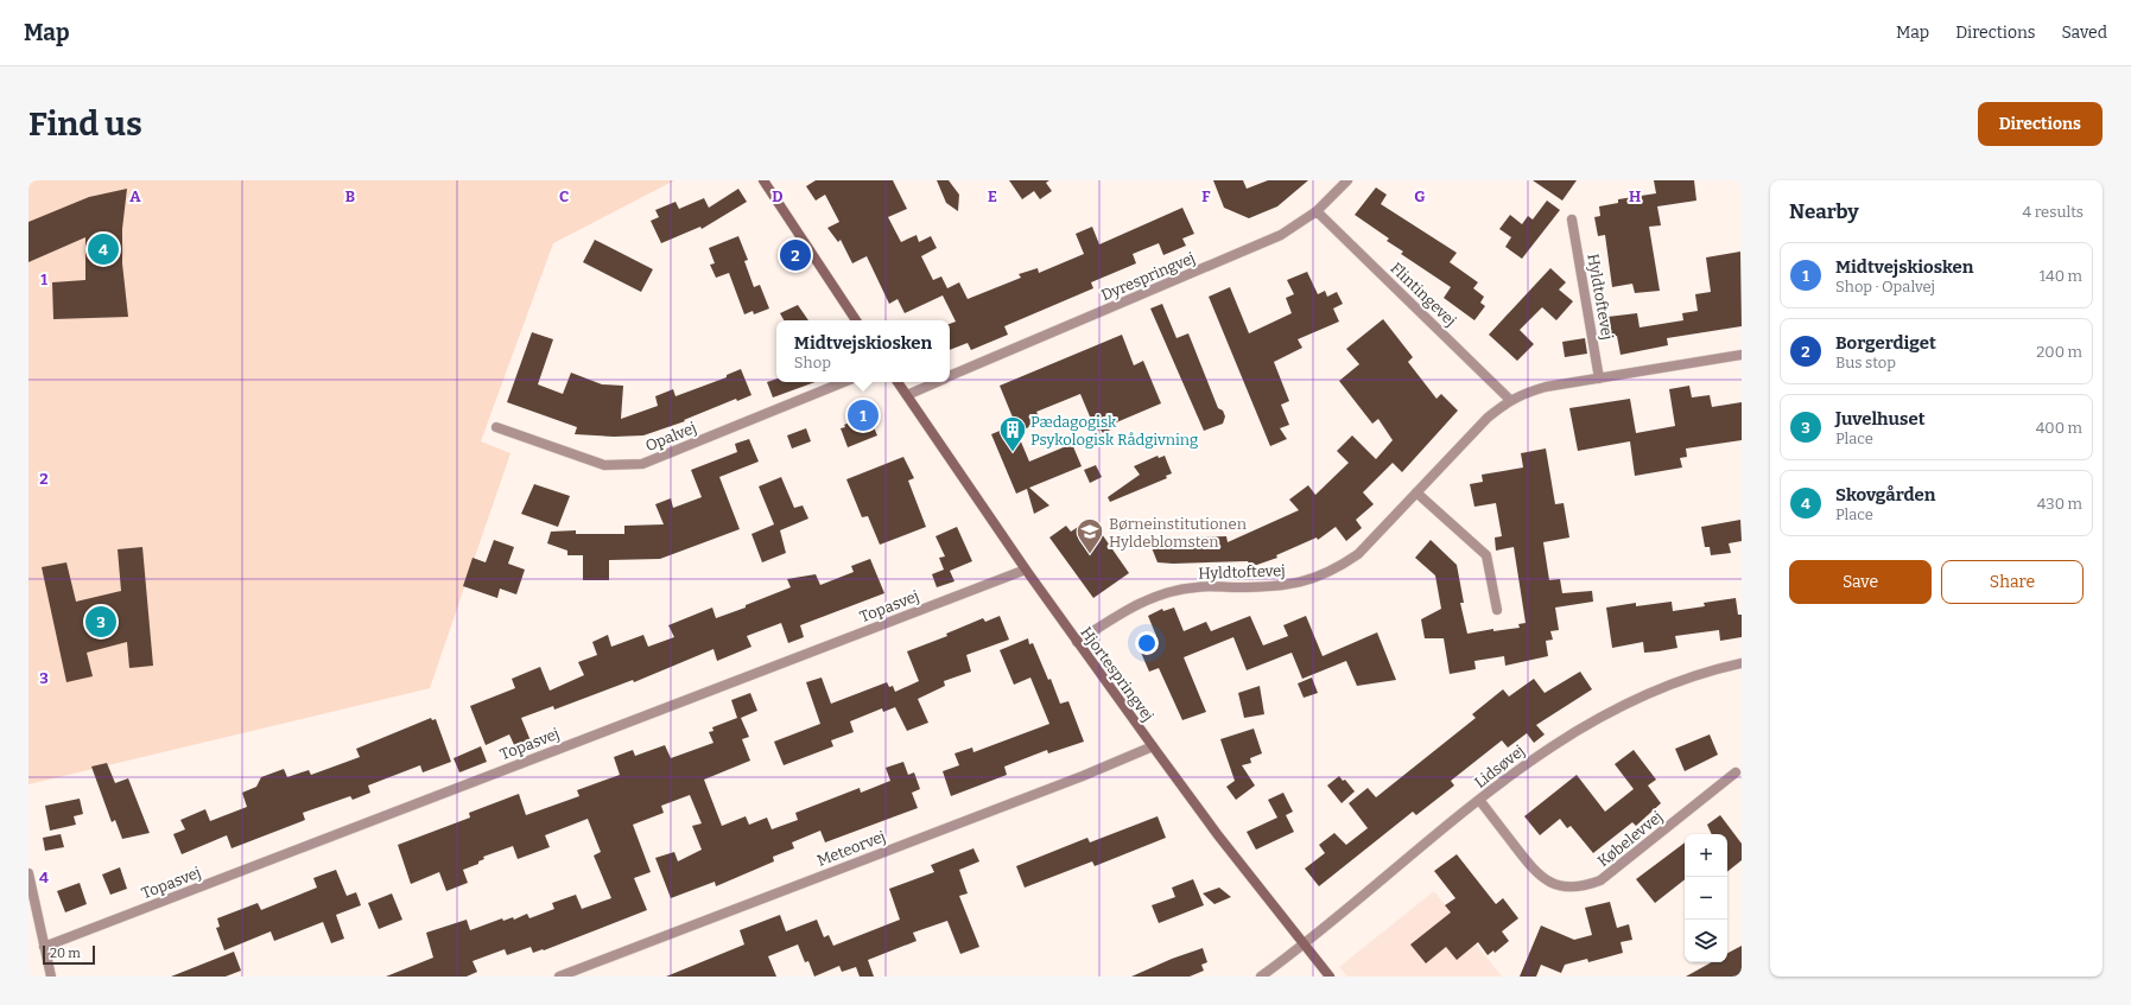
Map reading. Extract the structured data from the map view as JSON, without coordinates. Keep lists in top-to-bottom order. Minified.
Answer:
{"streets":{"street":["Dyrespringvej","Flintingevej","Hyldtoftevej","Opalvej","Topasvej","Hjortespringvej","Lidsøvej","Købelevvej","Meteorvej"]},"crossings":[["Dyrespringvej","Flintingevej"],["Dyrespringvej","Hjortespringvej"],["Flintingevej","Hyldtoftevej"],["Hyldtoftevej","Hjortespringvej"],["Topasvej","Hjortespringvej"],["Hjortespringvej","Lidsøvej"],["Hjortespringvej","Meteorvej"],["Lidsøvej","Købelevvej"]],"places":{"building":["Pædagogisk Psykologisk Rådgivning"],"school or university":["Børneinstitutionen Hyldeblomsten"]},"scale_bar":"20 m","page":{"header":"Map","nav":["Map","Directions","Saved"],"buttons":["Directions",["Save","Share"]],"title":"Find us","heading":["Nearby","4 results"],"pins":["4","2","1","3"],"list":[{"mark":"1","name":"Midtvejskiosken","note":"Shop · Opalvej","value":"140 m"},{"mark":"2","name":"Borgerdiget","note":"Bus stop","value":"200 m"},{"mark":"3","name":"Juvelhuset","note":"Place","value":"400 m"},{"mark":"4","name":"Skovgården","note":"Place","value":"430 m"}],"popup":["Midtvejskiosken","Shop"],"map_buttons":["+","−"],"scale":"20 m"},"grid":{"columns":["A","B","C","D","E","F","G","H"],"rows":["1","2","3","4"]}}
